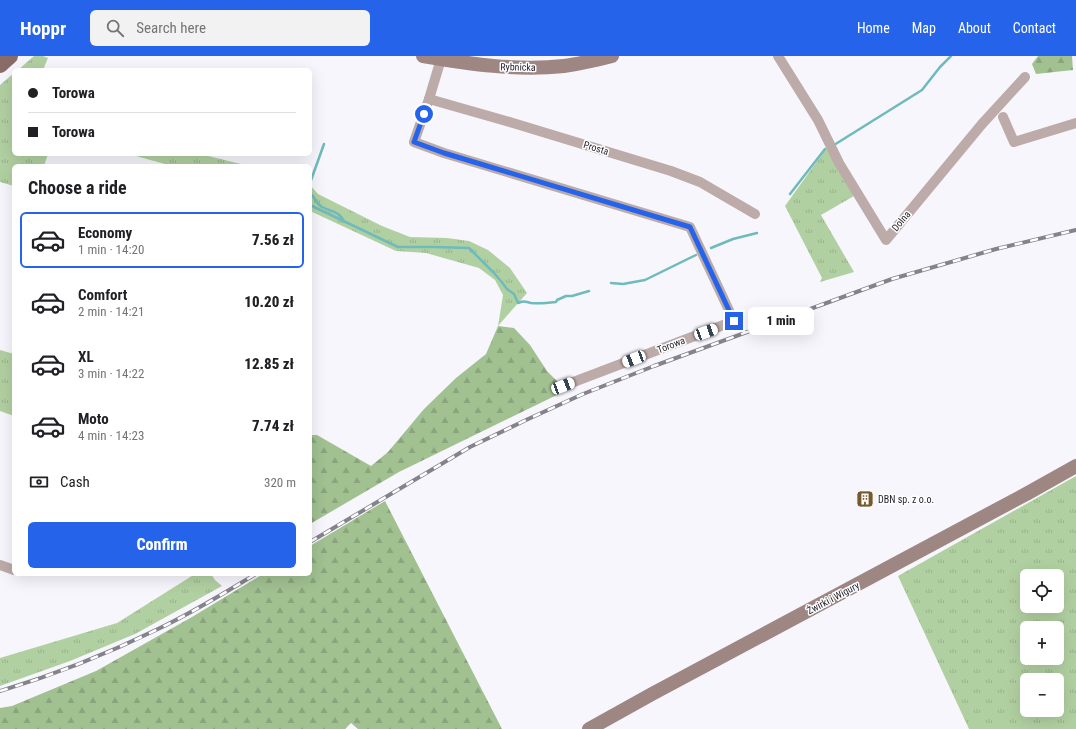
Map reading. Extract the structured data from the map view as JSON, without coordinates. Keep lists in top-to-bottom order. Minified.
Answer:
{"streets":{"street":["Rybnicka","Prosta","Dolna","Torowa","Żwirki i Wigury"]},"crossings":[["Rybnicka","Torowa"],["Prosta","Torowa"]],"places":{"building":["DBN sp. z o.o."]},"page":{"header":"Hoppr","search":"Search here","nav":["Home","Map","About","Contact"],"banner":["Torowa","Torowa"],"heading":"Choose a ride","list":[{"name":"Economy","note":"1 min · 14:20","value":"7.56 zł"},{"name":"Comfort","note":"2 min · 14:21","value":"10.20 zł"},{"name":"XL","note":"3 min · 14:22","value":"12.85 zł"},{"name":"Moto","note":"4 min · 14:23","value":"7.74 zł"}],"bubble":"1 min","pay":["Cash","320 m"],"buttons":"Confirm","map_buttons":["+","−"]}}
